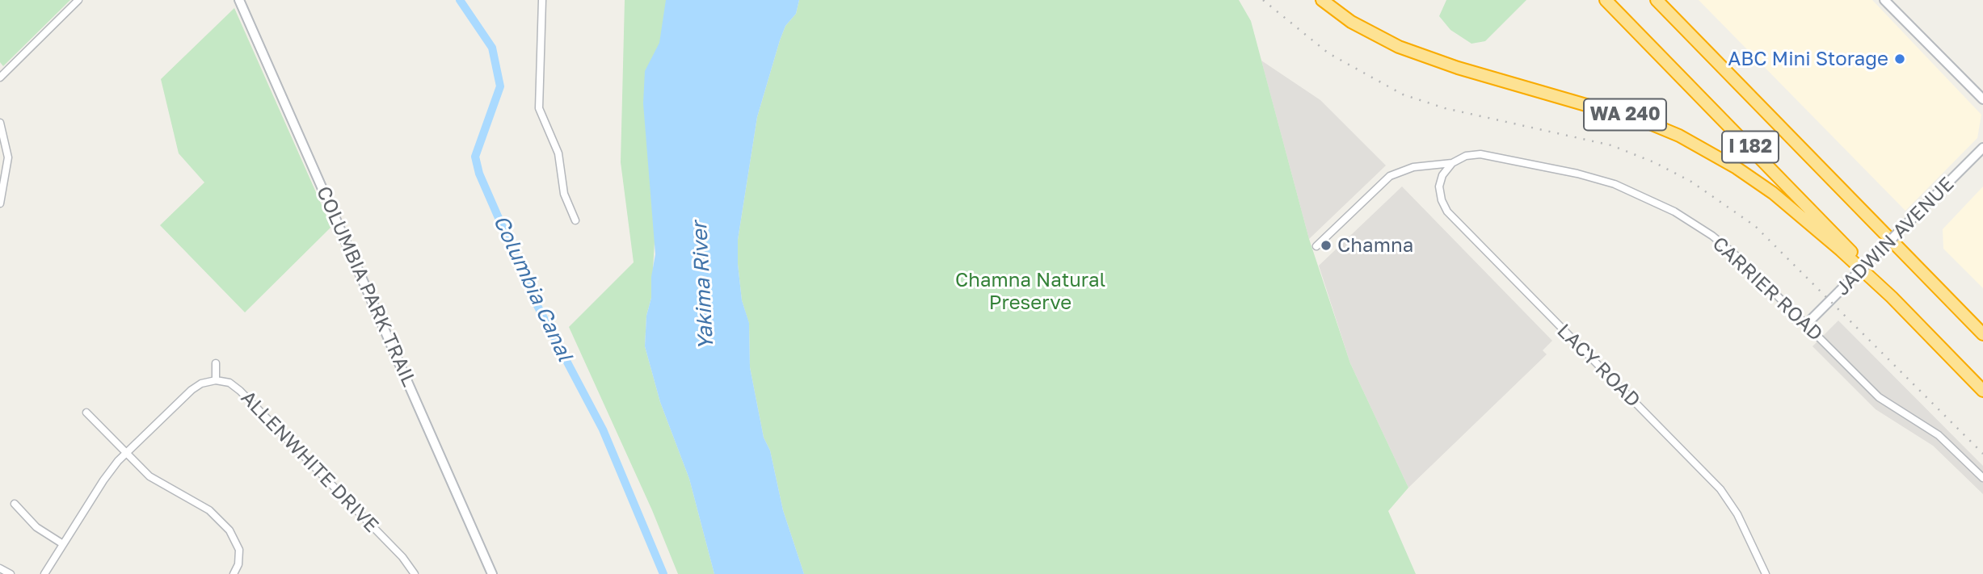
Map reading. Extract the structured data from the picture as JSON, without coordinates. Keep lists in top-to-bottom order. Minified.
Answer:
{"streets":{"highway":["WA 240","I 182"],"main road":["JADWIN AVENUE","COLUMBIA PARK TRAIL"],"street":["CARRIER ROAD","LACY ROAD","ALLENWHITE DRIVE"]},"crossings":[["WA 240","I 182"],["JADWIN AVENUE","CARRIER ROAD"],["CARRIER ROAD","LACY ROAD"]],"water":["Yakima River","Columbia Canal"],"parks":["Chamna Natural Preserve"],"places":["ABC Mini Storage","Chamna"]}
